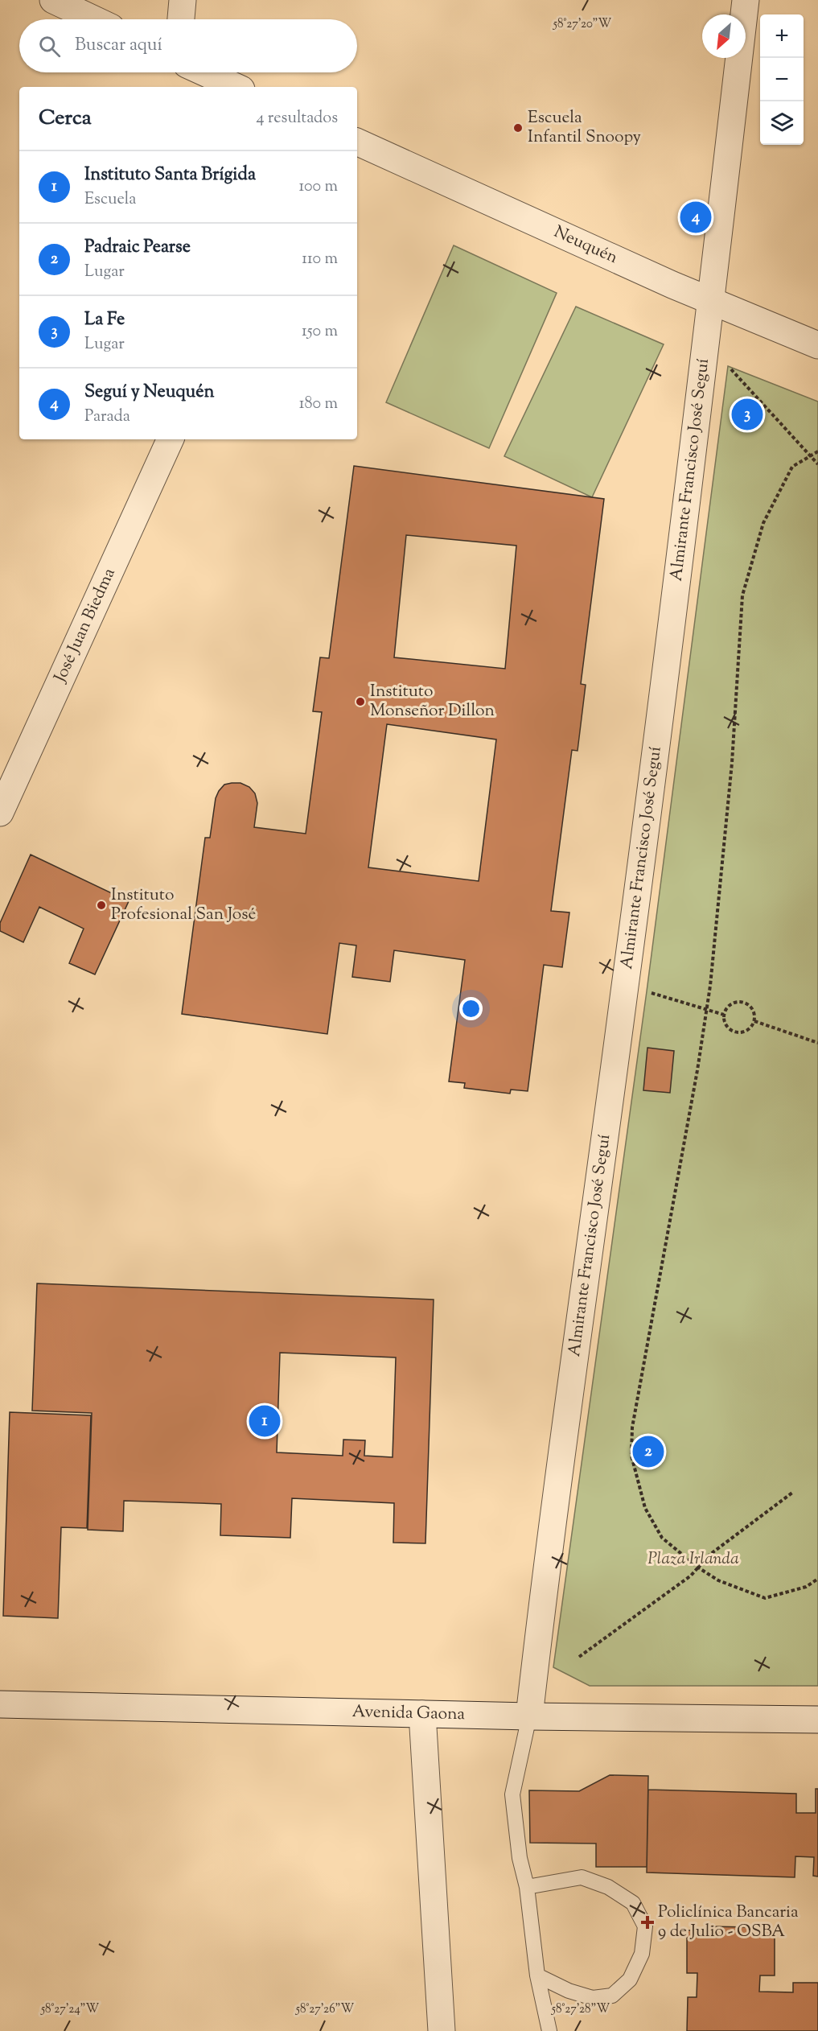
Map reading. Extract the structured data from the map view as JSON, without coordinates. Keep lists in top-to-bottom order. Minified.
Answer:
{"streets":{"street":["Neuquén","Almirante Francisco José Seguí","José Juan Biedma","Avenida Gaona"]},"crossings":[["Neuquén","Almirante Francisco José Seguí"],["Almirante Francisco José Seguí","Avenida Gaona"]],"parks":["Plaza Irlanda"],"places":{"other":["Escuela Infantil Snoopy","Instituto Monseñor Dillon","Instituto Profesional San José"],"health":["Policlínica Bancaria 9 de Julio - OSBA"]},"north":"bottom left","page":{"map_buttons":["+","−"],"search":"Buscar aquí","heading":["Cerca","4 resultados"],"list":[{"mark":"1","name":"Instituto Santa Brígida","note":"Escuela","value":"100 m"},{"mark":"2","name":"Padraic Pearse","note":"Lugar","value":"110 m"},{"mark":"3","name":"La Fe","note":"Lugar","value":"150 m"},{"mark":"4","name":"Seguí y Neuquén","note":"Parada","value":"180 m"}],"pins":["4","3","1","2"]},"coordinates":["58°27'20\"W","58°27'24\"W","58°27'26\"W","58°27'28\"W"]}
